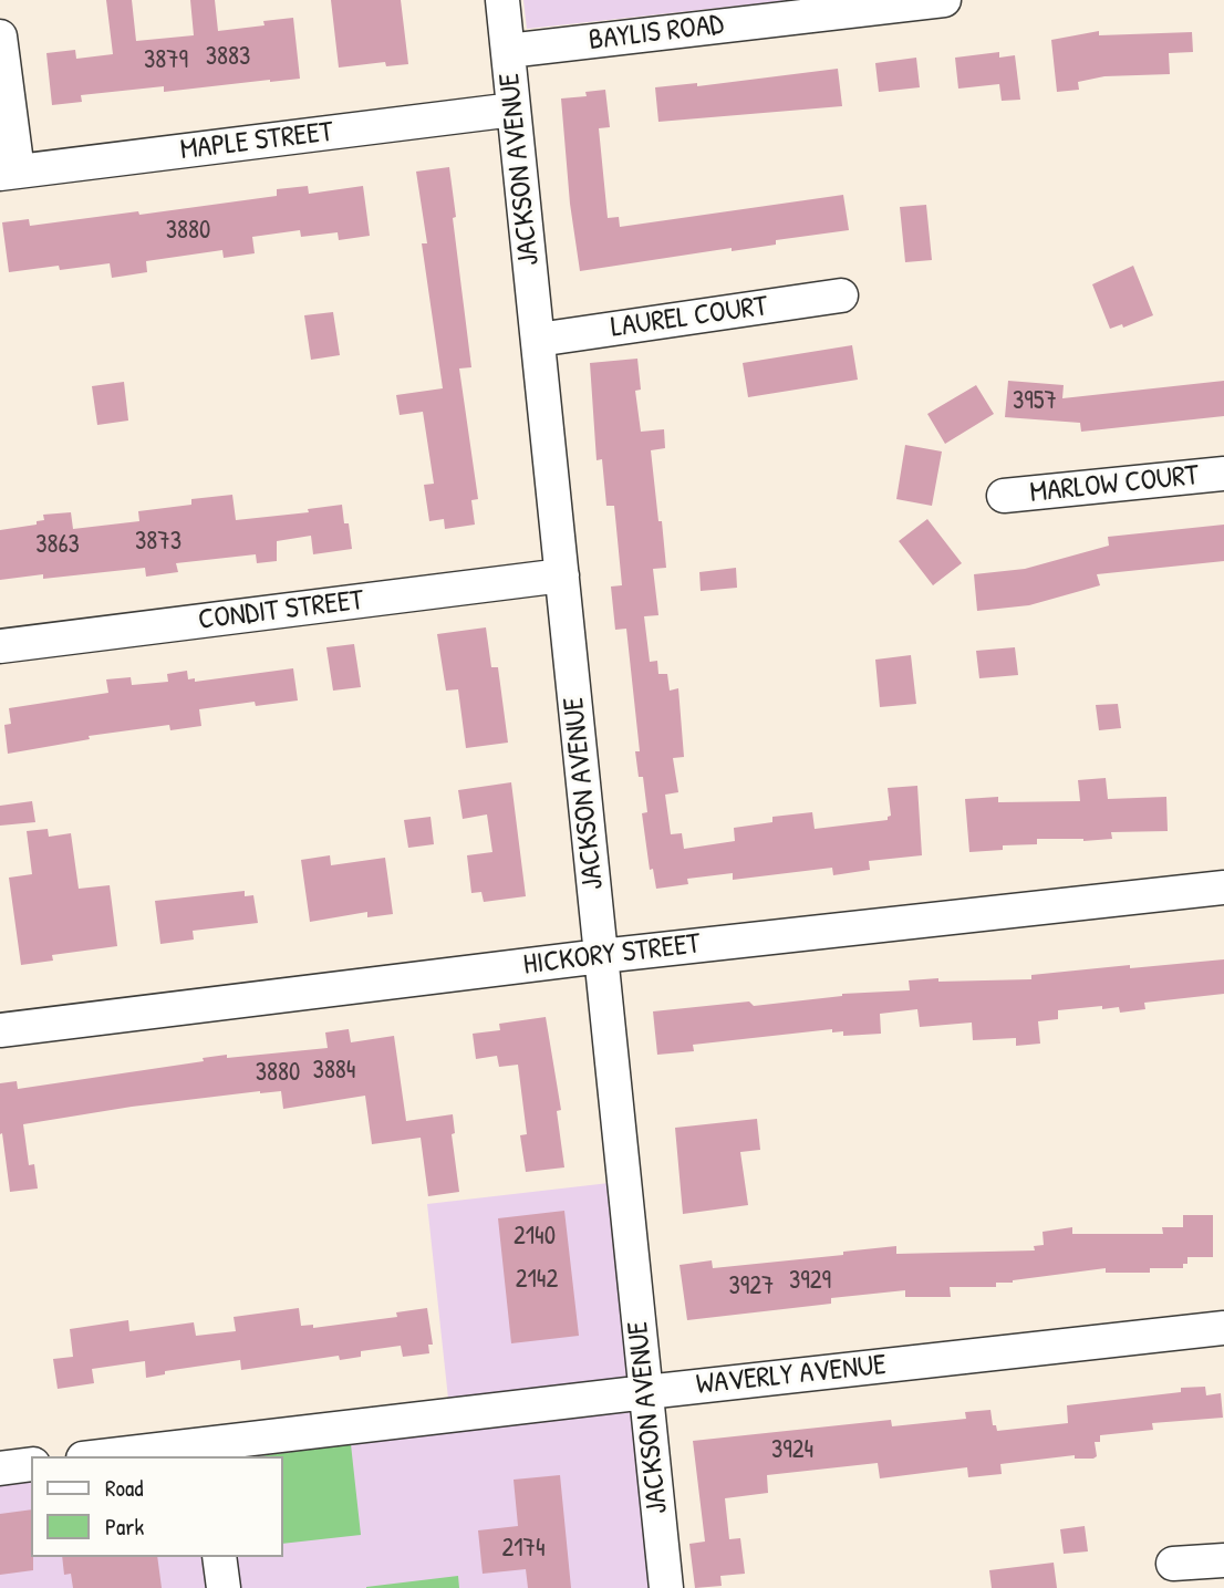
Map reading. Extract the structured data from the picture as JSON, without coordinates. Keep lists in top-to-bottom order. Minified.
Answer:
{"streets":{"street":["BAYLIS ROAD","MAPLE STREET","JACKSON AVENUE","LAUREL COURT","MARLOW COURT","CONDIT STREET","HICKORY STREET","WAVERLY AVENUE"]},"crossings":[["BAYLIS ROAD","JACKSON AVENUE"],["MAPLE STREET","JACKSON AVENUE"],["JACKSON AVENUE","LAUREL COURT"],["JACKSON AVENUE","CONDIT STREET"],["JACKSON AVENUE","HICKORY STREET"],["JACKSON AVENUE","WAVERLY AVENUE"]],"house_numbers":["3883","3879","3880","3957","3873","3863","3884","3880","2140","2142","3929","3927","3924","2174"],"legend":["Road","Park"]}
